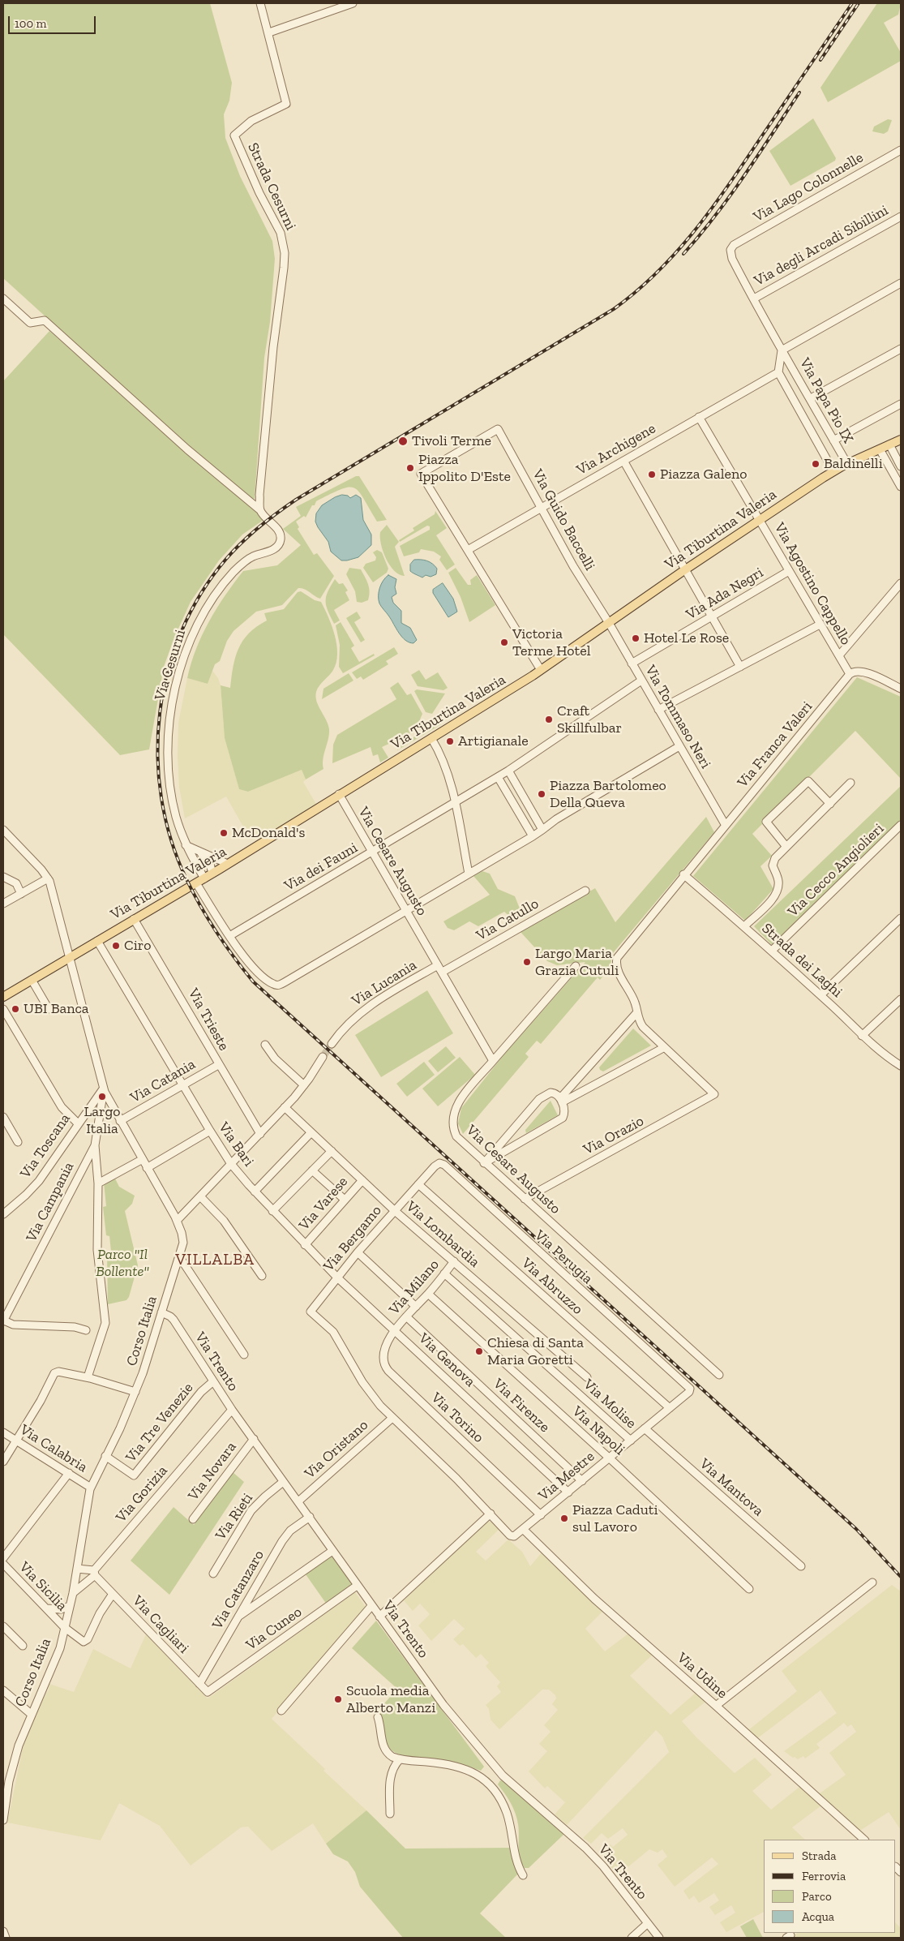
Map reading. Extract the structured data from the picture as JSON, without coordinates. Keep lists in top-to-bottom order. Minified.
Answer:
{"streets":{"main road":["Via Tiburtina Valeria"],"street":["Strada Cesurni","Via Lago Colonnelle","Via degli Arcadi Sibillini","Via Papa Pio IX","Via Archigene","Via Guido Baccelli","Via Agostino Cappello","Via Ada Negri","Via Cesurni","Via Tommaso Neri","Via Franca Valeri","Via Cesare Augusto","Via dei Fauni","Via Cecco Angiolieri","Via Catullo","Strada dei Laghi","Via Lucania","Via Trieste","Via Catania","Via Orazio","Via Bari","Via Toscana","Via Campania","Via Varese","Via Lombardia","Via Bergamo","Via Perugia","Via Abruzzo","Via Milano","Corso Italia","Via Genova","Via Trento","Via Molise","Via Firenze","Via Torino","Via Tre Venezie","Via Napoli","Via Calabria","Via Oristano","Via Novara","Via Mestre","Via Mantova","Via Gorizia","Via Rieti","Via Sicilia","Via Catanzaro","Via Cagliari","Via Cuneo","Via Udine"]},"crossings":[["Strada Cesurni","Via Cesurni"],["Via Lago Colonnelle","Via Papa Pio IX"],["Via degli Arcadi Sibillini","Via Papa Pio IX"],["Via Papa Pio IX","Via Archigene"],["Via Papa Pio IX","Via Tiburtina Valeria"],["Via Archigene","Via Guido Baccelli"],["Via Archigene","Via Agostino Cappello"],["Via Guido Baccelli","Via Tiburtina Valeria"],["Via Guido Baccelli","Via Tommaso Neri"],["Via Tiburtina Valeria","Via Agostino Cappello"],["Via Tiburtina Valeria","Via Cesurni"],["Via Tiburtina Valeria","Via Tommaso Neri"],["Via Tiburtina Valeria","Via Cesare Augusto"],["Via Tiburtina Valeria","Via Trieste"],["Via Tiburtina Valeria","Via Bari"],["Via Tiburtina Valeria","Corso Italia"],["Via Agostino Cappello","Via Ada Negri"],["Via Agostino Cappello","Via Franca Valeri"],["Via Ada Negri","Via Tommaso Neri"],["Via Tommaso Neri","Via Franca Valeri"],["Via Tommaso Neri","Via dei Fauni"],["Via Franca Valeri","Strada dei Laghi"],["Via Franca Valeri","Via Orazio"],["Via Cesare Augusto","Via dei Fauni"],["Via Cesare Augusto","Via Catullo"],["Via Cesare Augusto","Via Lucania"],["Via Cesare Augusto","Via Orazio"],["Via Cecco Angiolieri","Strada dei Laghi"],["Via Trieste","Via Catania"],["Via Catania","Via Bari"],["Via Catania","Corso Italia"],["Via Bari","Via Varese"],["Via Bari","Via Bergamo"],["Via Bari","Via Milano"],["Via Bari","Via Genova"],["Via Bari","Via Torino"],["Via Toscana","Via Campania"],["Via Toscana","Corso Italia"],["Via Campania","Corso Italia"],["Via Varese","Via Lombardia"],["Via Lombardia","Via Bergamo"],["Via Lombardia","Via Milano"],["Via Bergamo","Via Perugia"],["Via Bergamo","Via Abruzzo"],["Via Bergamo","Via Oristano"],["Via Perugia","Via Abruzzo"],["Via Perugia","Via Mestre"],["Via Abruzzo","Via Mestre"],["Via Milano","Via Genova"],["Via Milano","Via Molise"],["Via Milano","Via Firenze"],["Via Milano","Via Torino"],["Via Milano","Via Napoli"],["Corso Italia","Via Trento"],["Corso Italia","Via Tre Venezie"],["Corso Italia","Via Calabria"],["Corso Italia","Via Gorizia"],["Corso Italia","Via Sicilia"],["Via Genova","Via Torino"],["Via Genova","Via Mestre"],["Via Trento","Via Tre Venezie"],["Via Trento","Via Oristano"],["Via Trento","Via Novara"],["Via Trento","Via Gorizia"],["Via Trento","Via Rieti"],["Via Trento","Via Catanzaro"],["Via Trento","Via Cuneo"],["Via Molise","Via Mestre"],["Via Firenze","Via Mestre"],["Via Torino","Via Mestre"],["Via Napoli","Via Mestre"],["Via Mestre","Via Mantova"],["Via Mestre","Via Udine"],["Via Gorizia","Via Cagliari"],["Via Sicilia","Via Cagliari"],["Via Catanzaro","Via Cagliari"],["Via Cagliari","Via Cuneo"]],"districts":["VILLALBA"],"parks":["Parco \"Il Bollente\""],"places":["Tivoli Terme","Baldinelli","Piazza Ippolito D'Este","Piazza Galeno","Hotel Le Rose","Victoria Terme Hotel","Craft Skillfulbar","Artigianale","Piazza Bartolomeo Della Queva","McDonald's","Ciro","Largo Maria Grazia Cutuli","UBI Banca","Largo Italia","Chiesa di Santa Maria Goretti","Piazza Caduti sul Lavoro","Scuola media Alberto Manzi"],"legend":["Strada","Ferrovia","Parco","Acqua"],"scale_bar":"100 m"}
